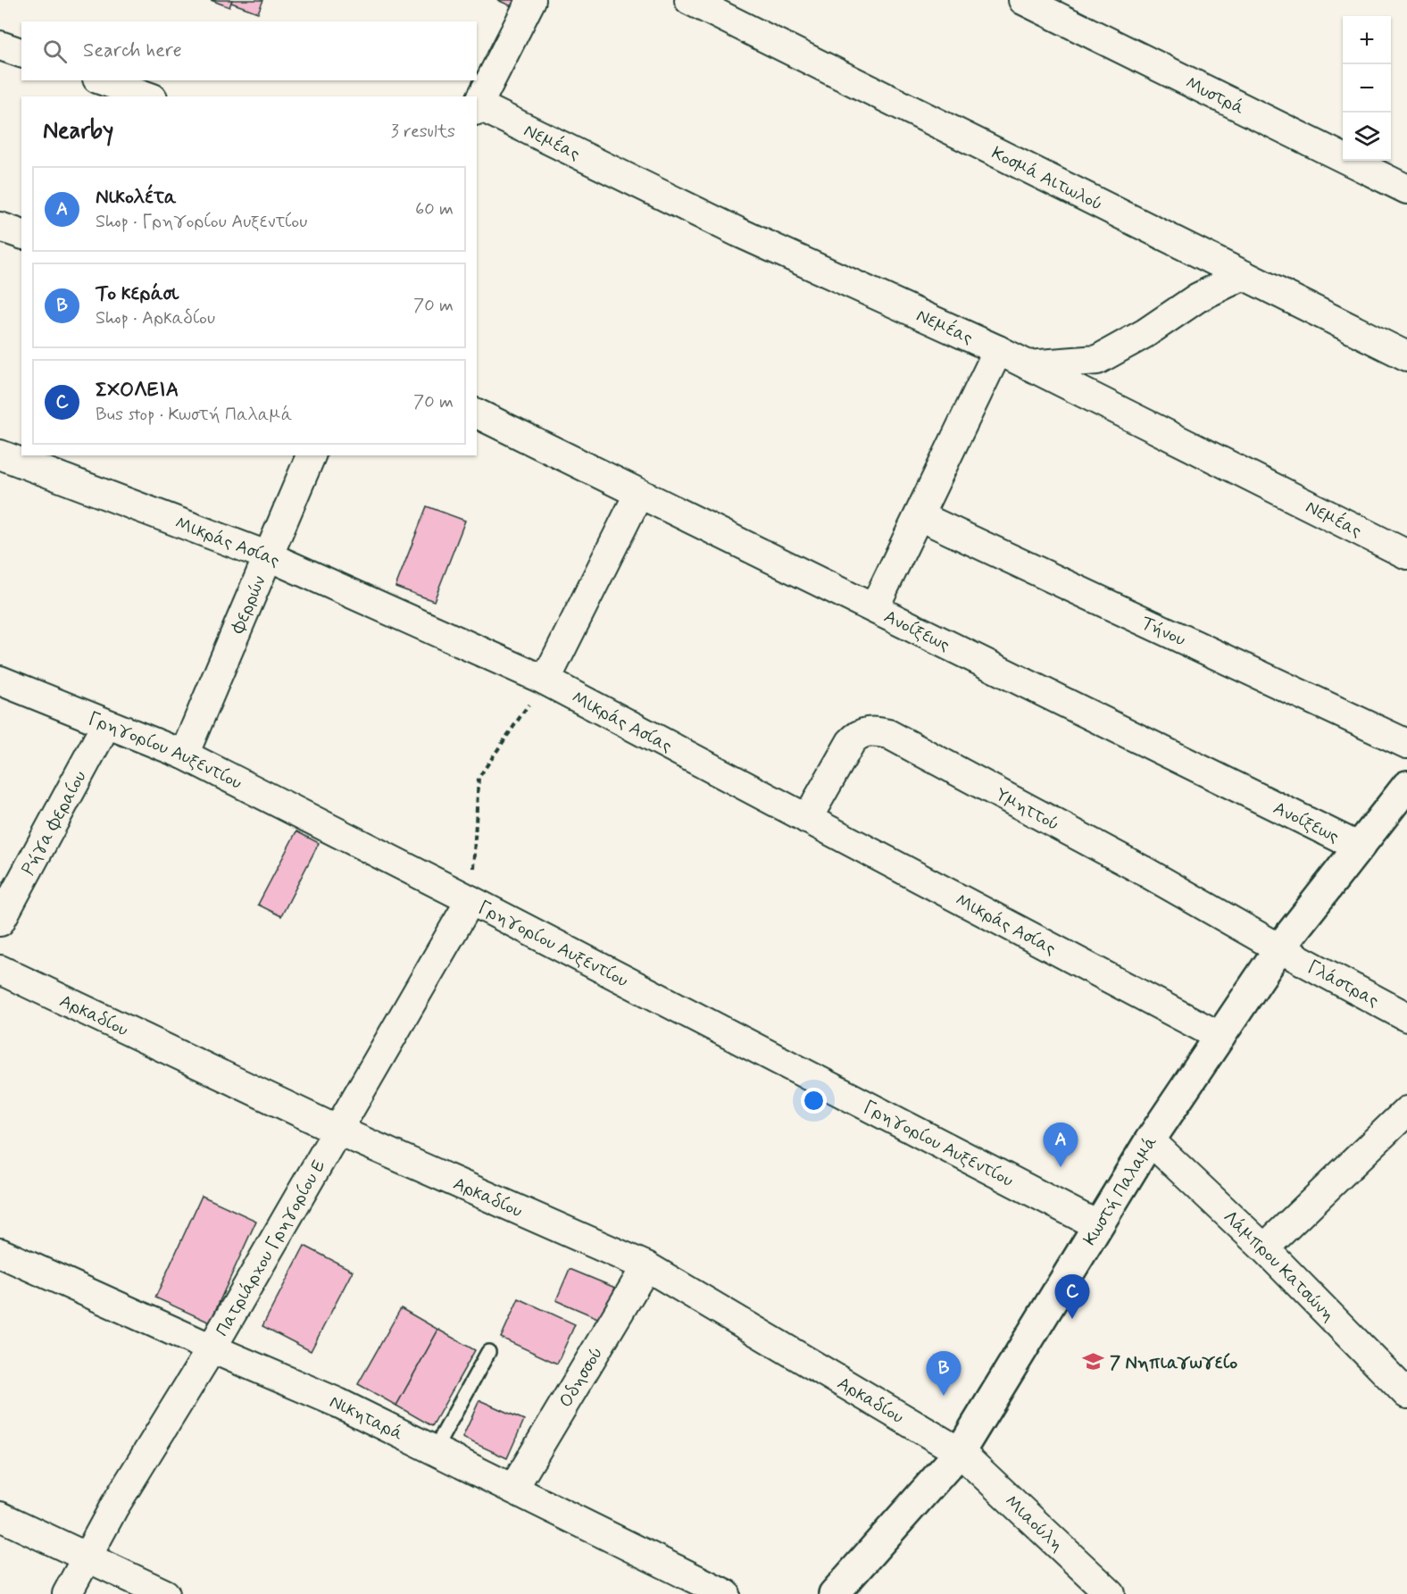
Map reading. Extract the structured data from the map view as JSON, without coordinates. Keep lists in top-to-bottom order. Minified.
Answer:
{"streets":{"street":["Μυστρά","Νεμέας","Κοσμά Αιτωλού","Μικράς Ασίας","Φερρών","Ανοίξεως","Τήνου","Γρηγορίου Αυξεντίου","Υμηττού","Ρήγα Φεραίου","Γλάστρας","Αρκαδίου","Κωστή Παλαμά","Πατριάρχου Γρηγορίου Ε","Λάμπρου Κατσώνη","Οδησσού","Νικηταρά","Μιαούλη"]},"crossings":[["Μικράς Ασίας","Φερρών"],["Μικράς Ασίας","Υμηττού"],["Μικράς Ασίας","Κωστή Παλαμά"],["Φερρών","Γρηγορίου Αυξεντίου"],["Ανοίξεως","Κωστή Παλαμά"],["Γρηγορίου Αυξεντίου","Ρήγα Φεραίου"],["Γρηγορίου Αυξεντίου","Κωστή Παλαμά"],["Γρηγορίου Αυξεντίου","Πατριάρχου Γρηγορίου Ε"],["Υμηττού","Γλάστρας"],["Υμηττού","Κωστή Παλαμά"],["Γλάστρας","Κωστή Παλαμά"],["Αρκαδίου","Κωστή Παλαμά"],["Αρκαδίου","Πατριάρχου Γρηγορίου Ε"],["Αρκαδίου","Οδησσού"],["Αρκαδίου","Μιαούλη"],["Κωστή Παλαμά","Λάμπρου Κατσώνη"],["Κωστή Παλαμά","Μιαούλη"],["Πατριάρχου Γρηγορίου Ε","Νικηταρά"],["Οδησσού","Νικηταρά"]],"places":{"school or university":["7 Νηπιαγωγείο"]},"page":{"map_buttons":["+","−"],"search":"Search here","heading":["Nearby","3 results"],"list":[{"mark":"A","name":"Νικολέτα","note":"Shop · Γρηγορίου Αυξεντίου","value":"60 m"},{"mark":"B","name":"Το κεράσι","note":"Shop · Αρκαδίου","value":"70 m"},{"mark":"C","name":"ΣΧΟΛΕΙΑ","note":"Bus stop · Κωστή Παλαμά","value":"70 m"}],"pins":["A","C","B"]}}
